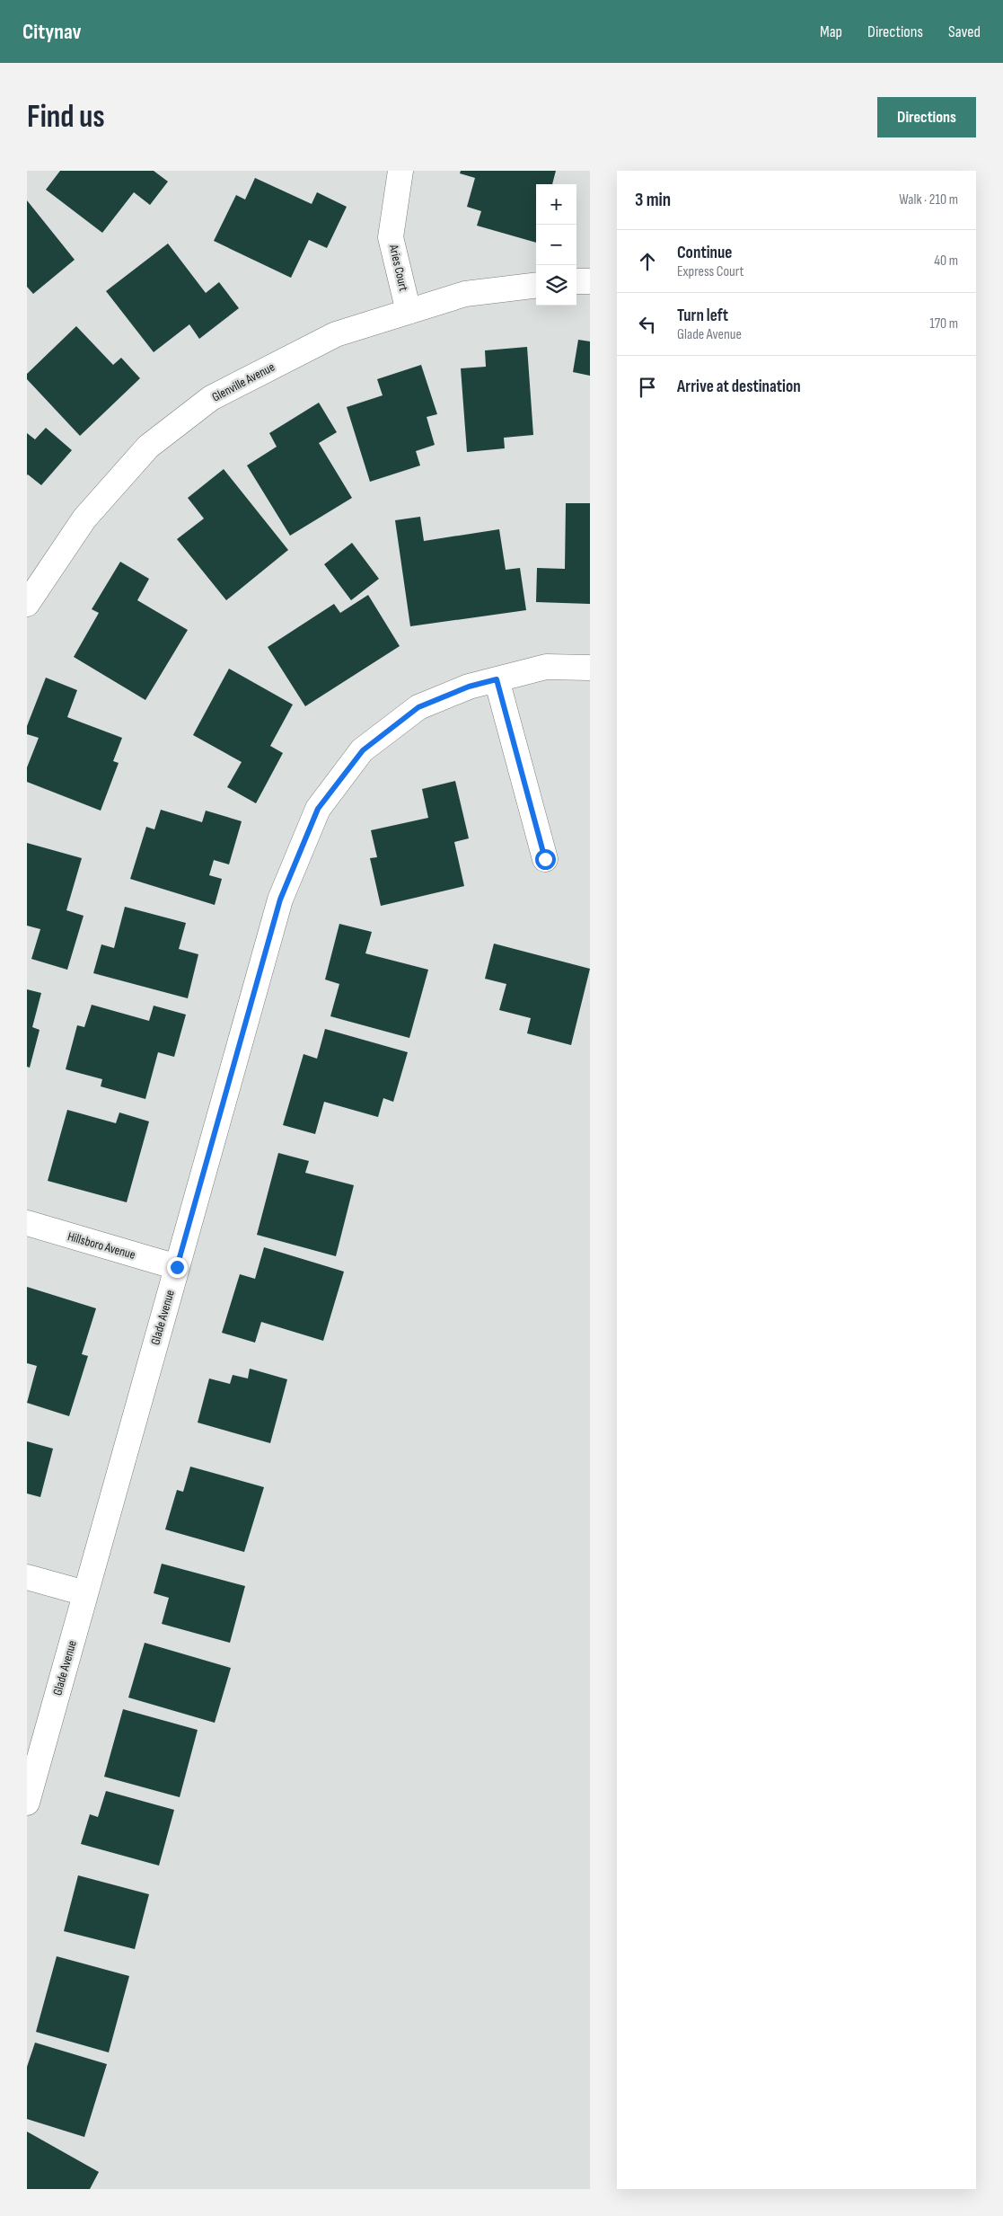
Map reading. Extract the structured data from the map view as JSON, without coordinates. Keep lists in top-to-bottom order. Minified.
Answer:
{"streets":{"street":["Aries Court","Glenville Avenue","Hillsboro Avenue","Glade Avenue"]},"crossings":[["Aries Court","Glenville Avenue"],["Hillsboro Avenue","Glade Avenue"]],"page":{"header":"Citynav","nav":["Map","Directions","Saved"],"buttons":"Directions","title":"Find us","heading":["3 min","Walk · 210 m"],"map_buttons":["+","−"],"list":[["Continue","Express Court","40 m"],["Turn left","Glade Avenue","170 m"],"Arrive at destination"]}}
